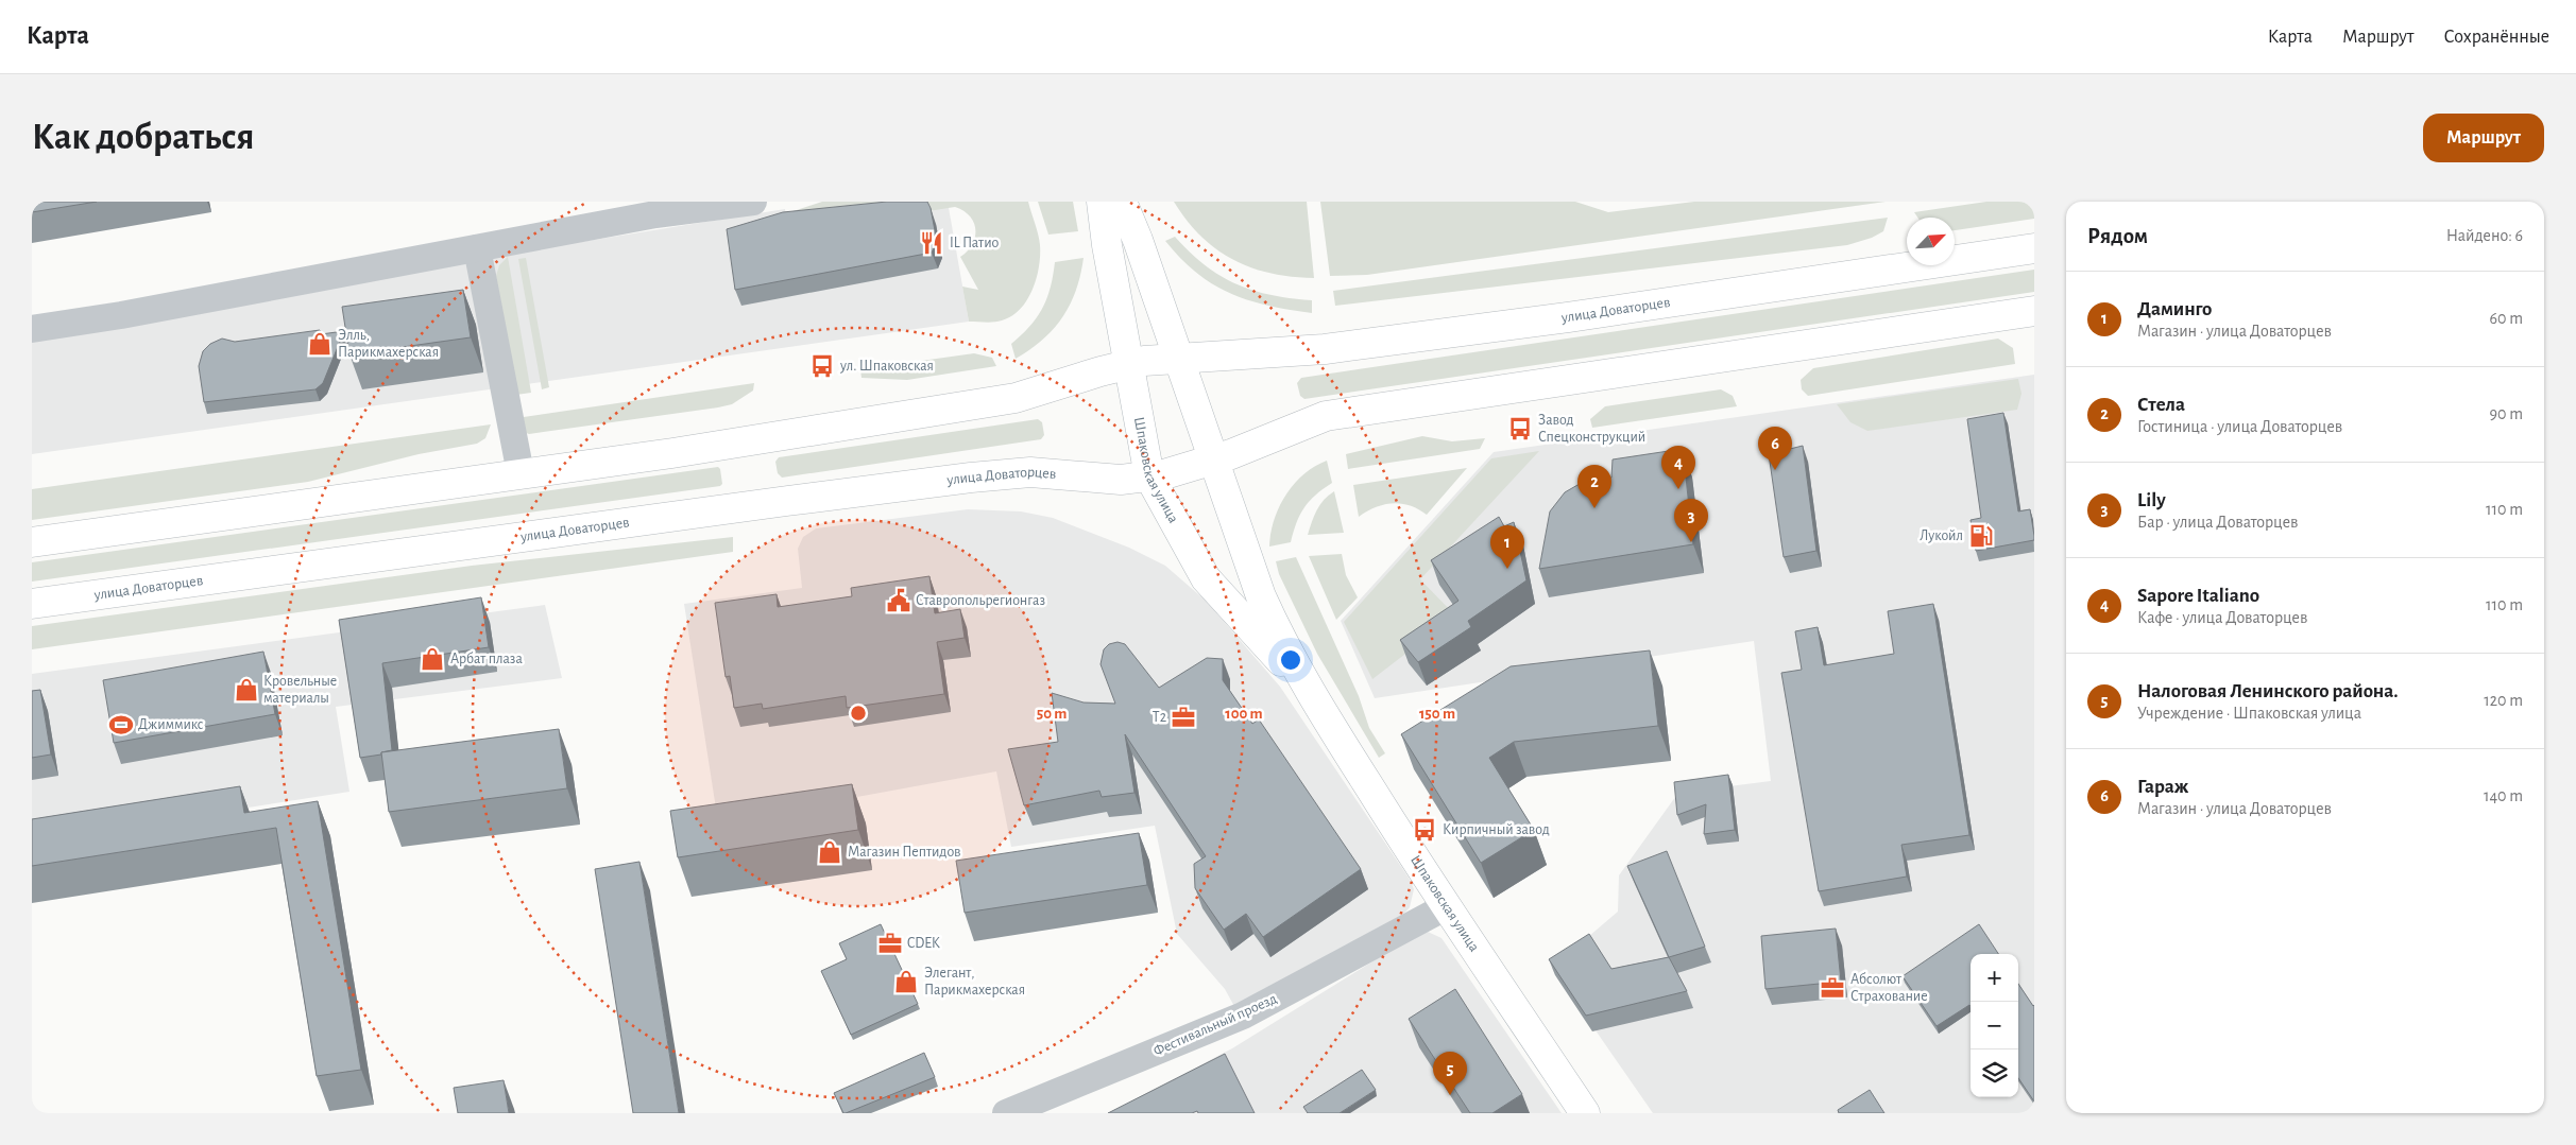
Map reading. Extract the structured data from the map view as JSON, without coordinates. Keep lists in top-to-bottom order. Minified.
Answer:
{"streets":{"main road":["улица Доваторцев","Шпаковская улица"],"street":["Фестивальный проезд"]},"crossings":[["улица Доваторцев","Шпаковская улица"],["Шпаковская улица","Фестивальный проезд"]],"places":{"restaurant":["IL Патио"],"shop":["Элль, Парикмахерская","Арбат плаза","Кровельные материалы","Магазин Пептидов","Элегант, Парикмахерская"],"bus stop":["ул. Шпаковская","Завод Спецконструкций","Кирпичный завод"],"fuel station":["Лукойл"],"public building":["Ставропольрегионгаз"],"office":["T2","CDEK","Абсолют Страхование"],"sports":["Джиммикс"]},"north":"top right","page":{"header":"Карта","nav":["Карта","Маршрут","Сохранённые"],"buttons":"Маршрут","title":"Как добраться","heading":["Рядом","Найдено: 6"],"list":[{"mark":"1","name":"Даминго","note":"Магазин · улица Доваторцев","value":"60 m"},{"mark":"2","name":"Стела","note":"Гостиница · улица Доваторцев","value":"90 m"},{"mark":"3","name":"Lily","note":"Бар · улица Доваторцев","value":"110 m"},{"mark":"4","name":"Sapore Italiano","note":"Кафе · улица Доваторцев","value":"110 m"},{"mark":"5","name":"Налоговая Ленинского района.","note":"Учреждение · Шпаковская улица","value":"120 m"},{"mark":"6","name":"Гараж","note":"Магазин · улица Доваторцев","value":"140 m"}],"pins":["6","4","2","3","1","5"],"map_buttons":["+","−"]},"rings":["50 m","100 m","150 m"]}
